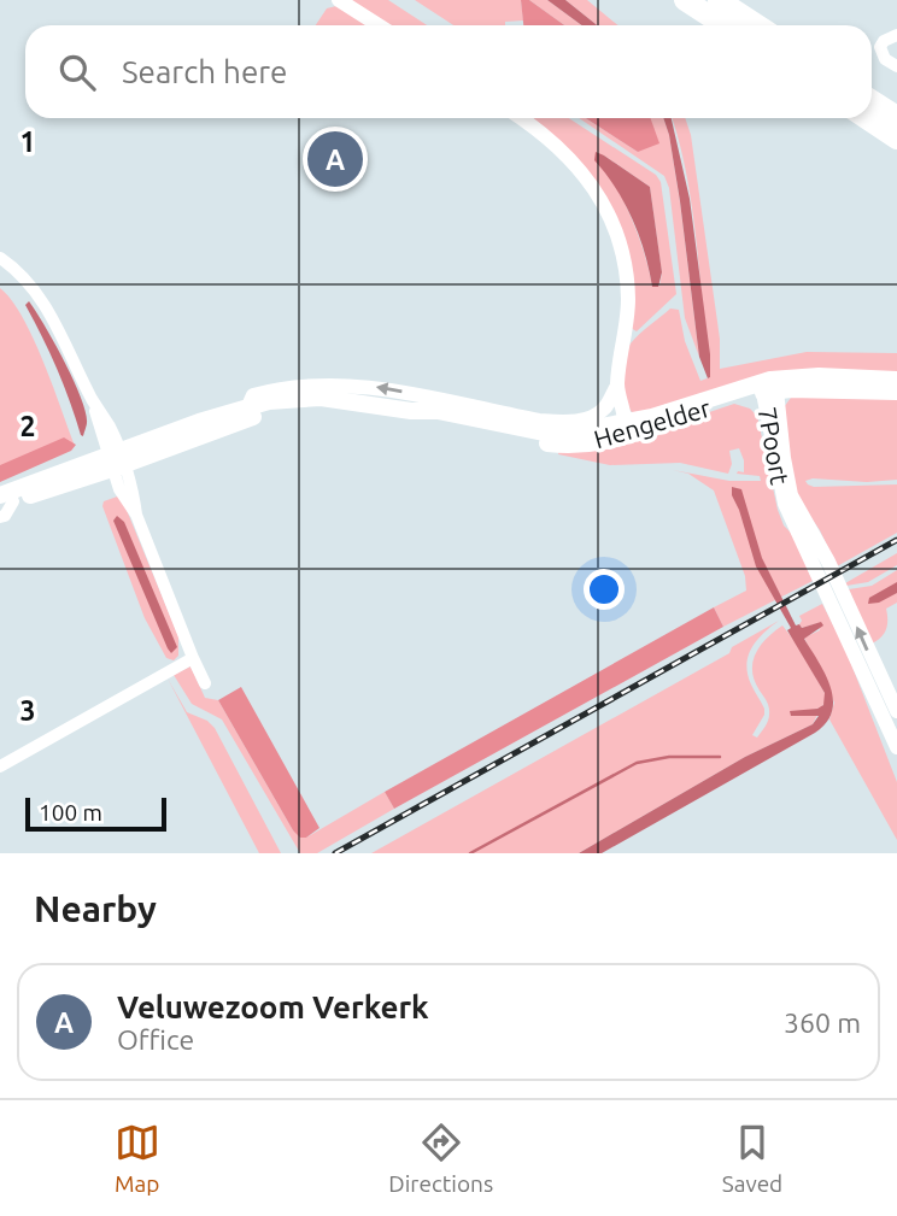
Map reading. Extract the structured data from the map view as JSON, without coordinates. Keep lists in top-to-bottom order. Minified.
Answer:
{"streets":{"main road":["Hengelder"],"street":["7Poort"]},"crossings":[["Hengelder","7Poort"]],"scale_bar":"100 m","page":{"search":"Search here","pins":"A","scale":"100 m","heading":"Nearby","list":[{"mark":"A","name":"Veluwezoom Verkerk","note":"Office","value":"360 m"}],"nav":["Map","Directions","Saved"]},"grid":{"rows":["1","2","3"]}}
